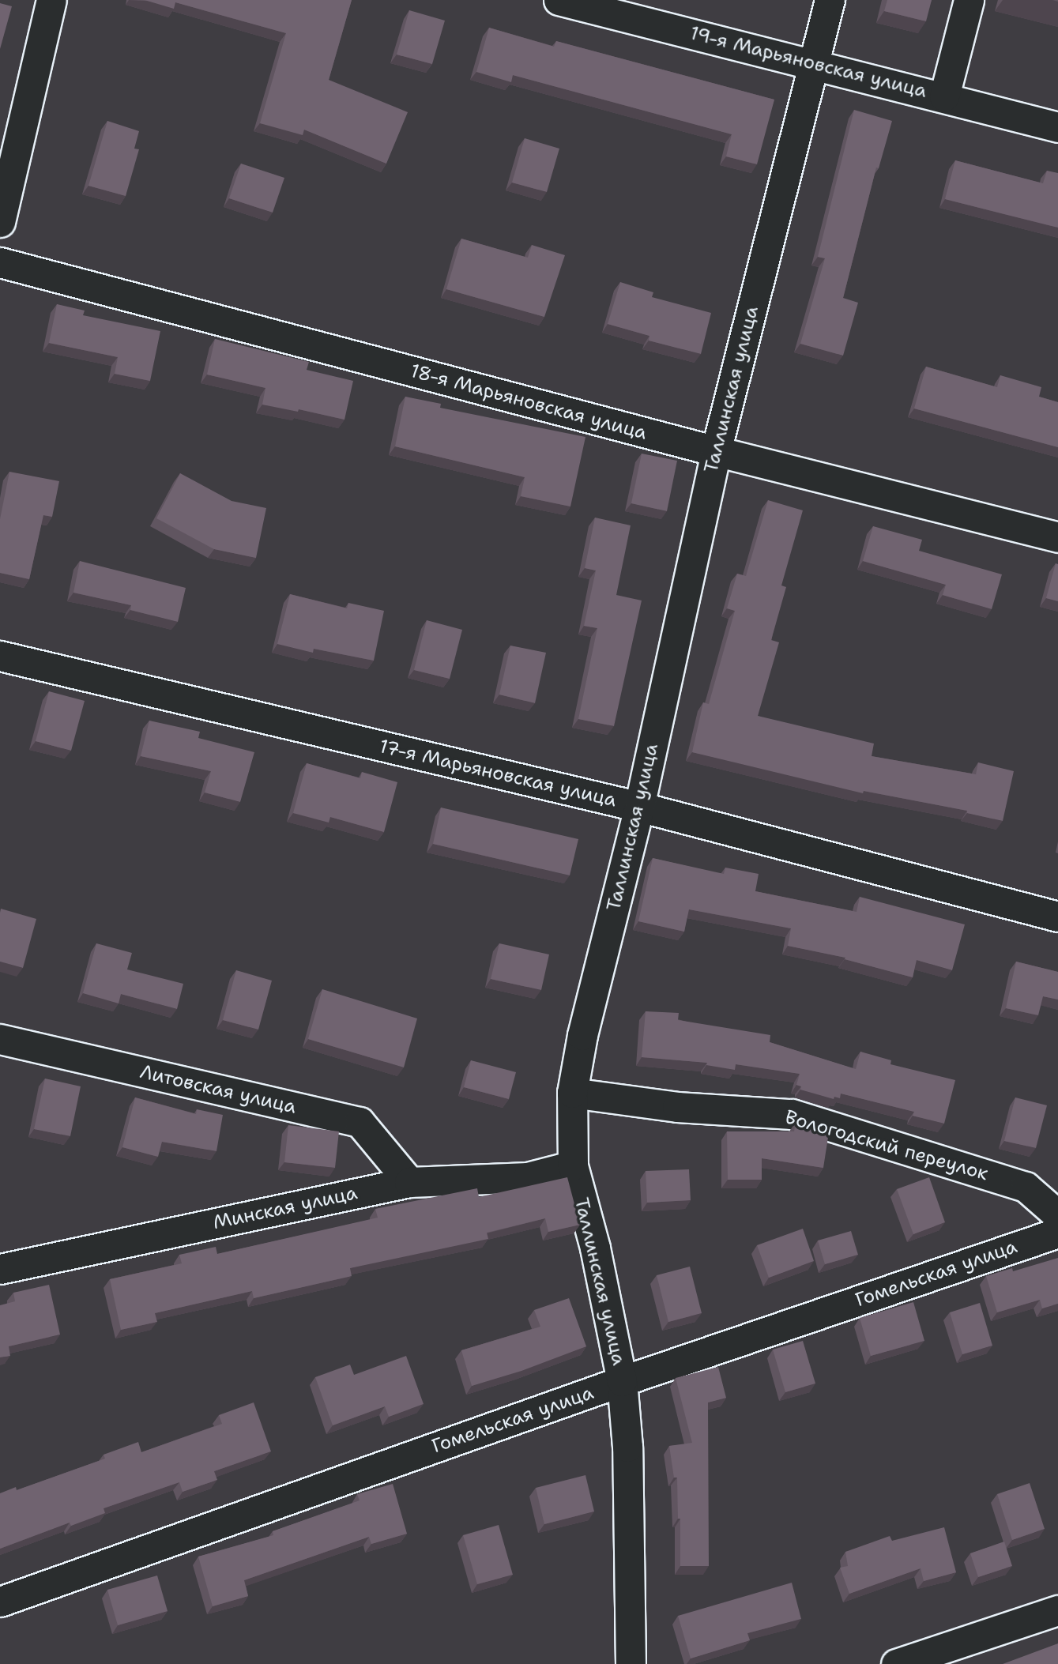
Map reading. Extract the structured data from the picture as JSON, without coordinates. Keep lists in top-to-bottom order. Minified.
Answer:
{"streets":{"street":["19-я Марьяновская улица","Таллинская улица","18-я Марьяновская улица","17-я Марьяновская улица","Литовская улица","Вологодский переулок","Минская улица","Гомельская улица"]},"crossings":[["19-я Марьяновская улица","Таллинская улица"],["Таллинская улица","18-я Марьяновская улица"],["Таллинская улица","17-я Марьяновская улица"],["Таллинская улица","Вологодский переулок"],["Таллинская улица","Минская улица"],["Таллинская улица","Гомельская улица"],["Литовская улица","Минская улица"]]}
